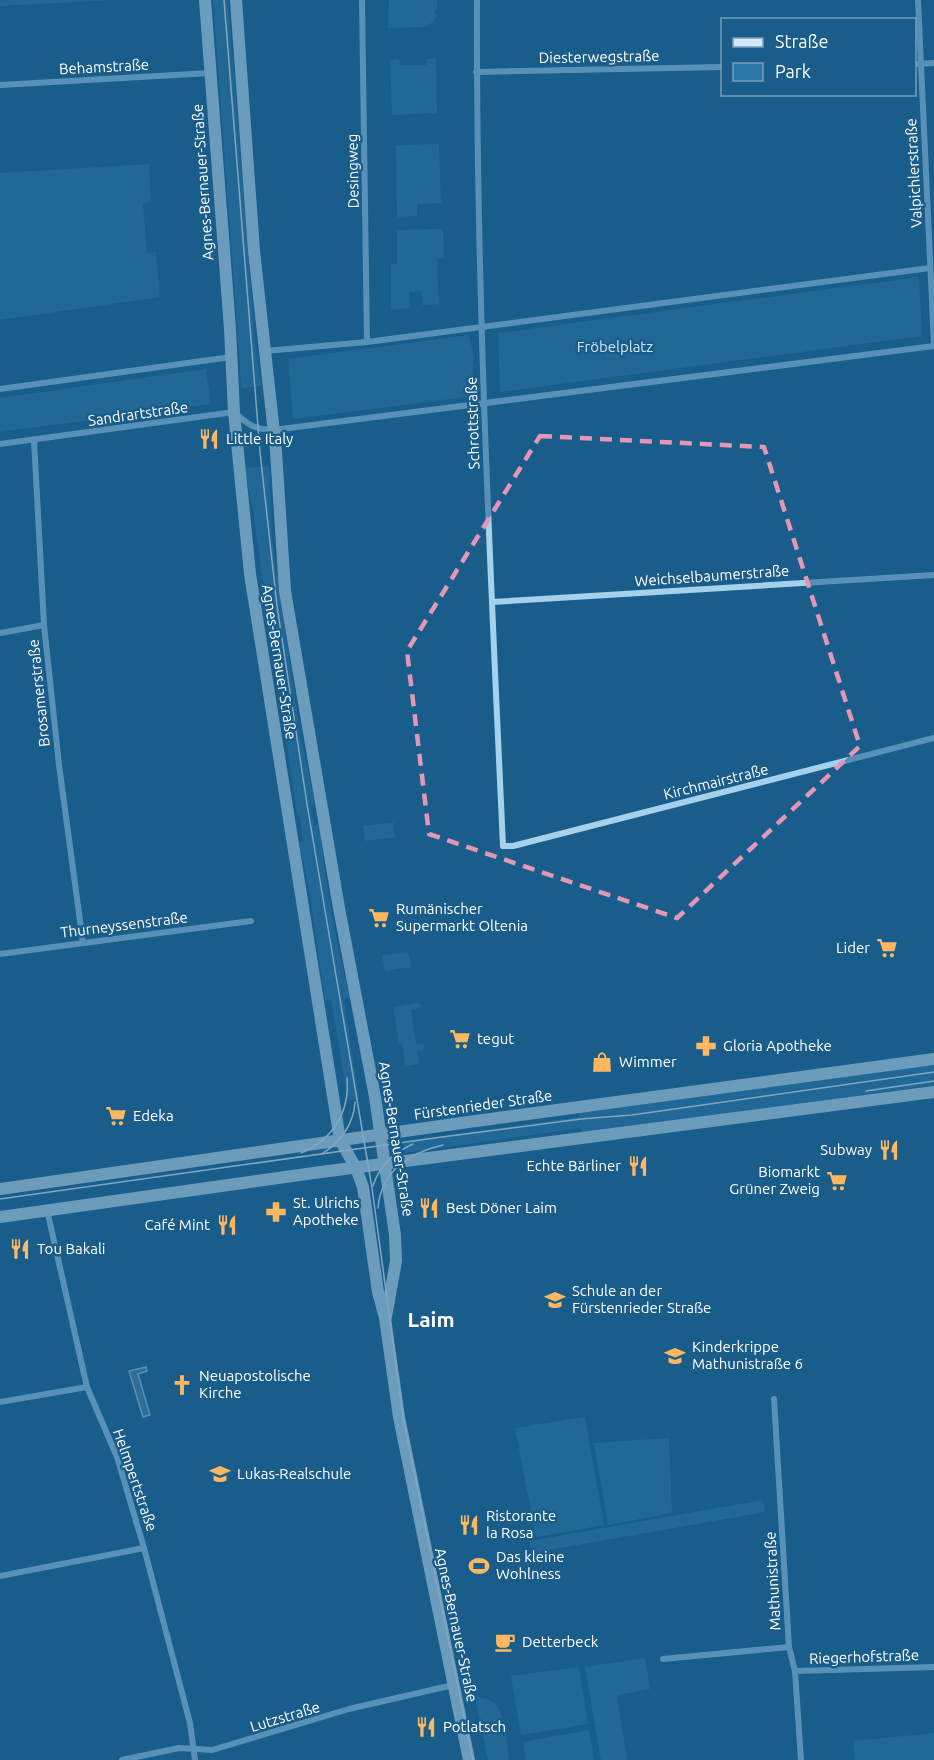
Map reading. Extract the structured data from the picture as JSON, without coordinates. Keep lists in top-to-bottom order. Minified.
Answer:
{"streets":{"main road":["Agnes-Bernauer-Straße","Fürstenrieder Straße"],"street":["Diesterwegstraße","Behamstraße","Desingweg","Valpichlerstraße","Sandrartstraße","Schrottstraße","Weichselbaumerstraße","Brosamerstraße","Kirchmairstraße","Thurneyssenstraße","Helmpertstraße","Mathunistraße","Riegerhofstraße","Lutzstraße"]},"crossings":[["Diesterwegstraße","Schrottstraße"],["Behamstraße","Agnes-Bernauer-Straße"],["Agnes-Bernauer-Straße","Sandrartstraße"],["Agnes-Bernauer-Straße","Fürstenrieder Straße"],["Agnes-Bernauer-Straße","Lutzstraße"],["Sandrartstraße","Brosamerstraße"],["Schrottstraße","Weichselbaumerstraße"],["Schrottstraße","Kirchmairstraße"],["Brosamerstraße","Thurneyssenstraße"],["Helmpertstraße","Lutzstraße"],["Mathunistraße","Riegerhofstraße"]],"districts":["Laim"],"parks":["Fröbelplatz"],"places":{"restaurant":["Little Italy","Subway","Echte Bärliner","Best Döner Laim","Café Mint","Tou Bakali","Ristorante la Rosa","Potlatsch"],"supermarket":["Rumänischer Supermarkt Oltenia","Lider","tegut","Edeka","Biomarkt Grüner Zweig"],"pharmacy":["Gloria Apotheke","St. Ulrichs Apotheke"],"shop":["Wimmer"],"school or university":["Schule an der Fürstenrieder Straße","Kinderkrippe Mathunistraße 6","Lukas-Realschule"],"church":["Neuapostolische Kirche"],"sports":["Das kleine Wohlness"],"cafe":["Detterbeck"]},"legend":["Straße","Park"]}
